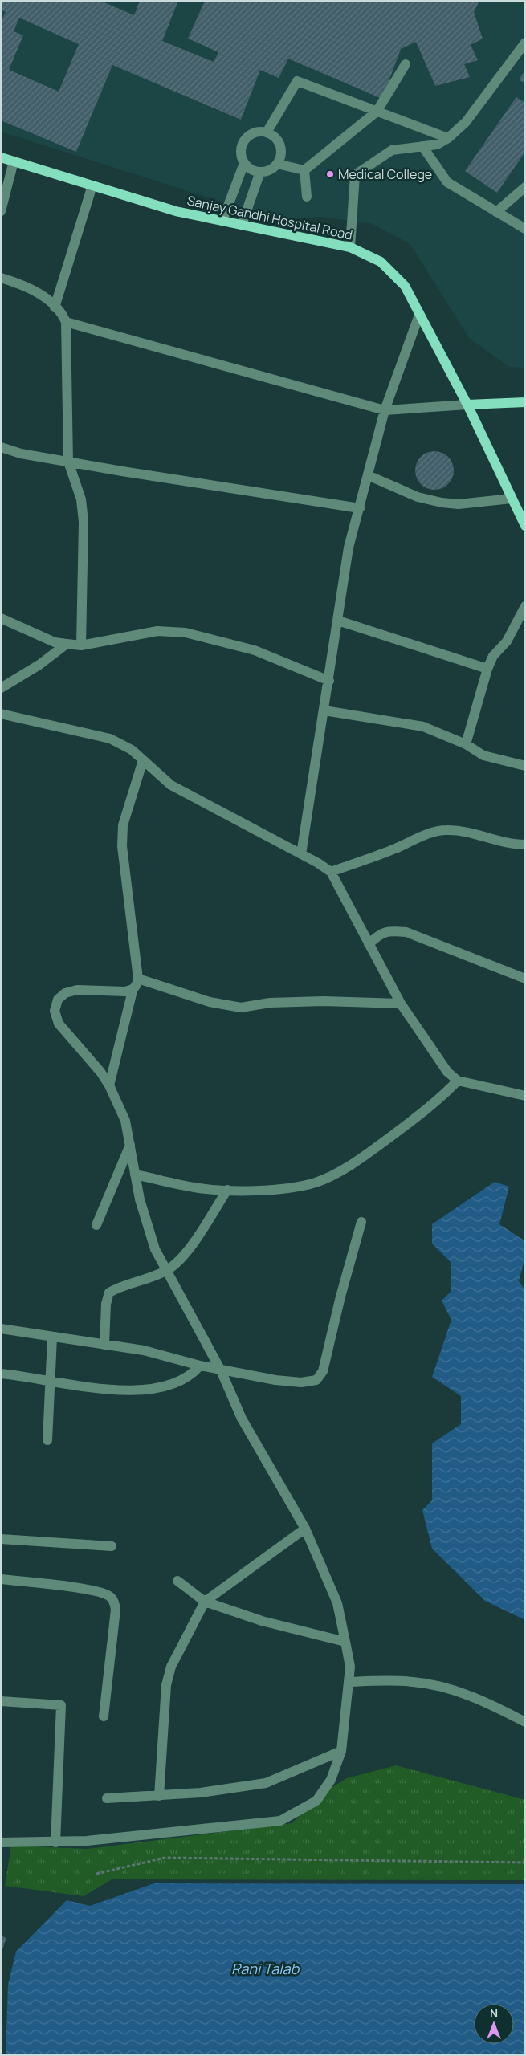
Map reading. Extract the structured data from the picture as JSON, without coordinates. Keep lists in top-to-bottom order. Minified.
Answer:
{"streets":{"main road":["Sanjay Gandhi Hospital Road"]},"water":["Rani Talab"],"places":["Medical College"],"north":"top"}
